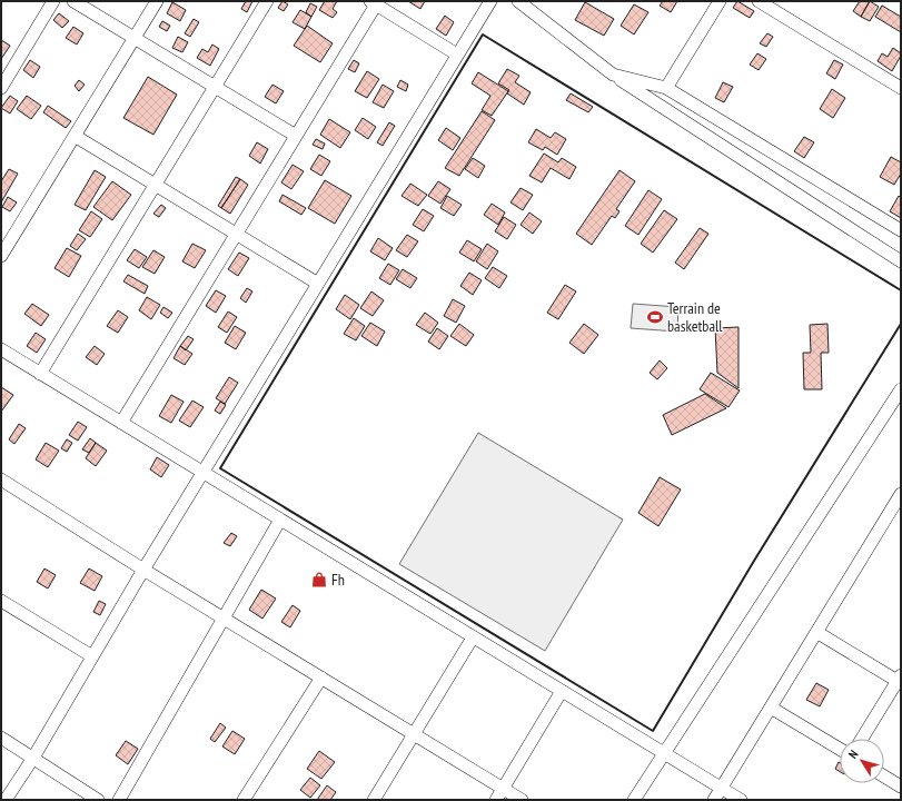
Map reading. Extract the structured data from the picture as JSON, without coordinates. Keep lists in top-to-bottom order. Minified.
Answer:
{"places":{"sports":["Terrain de basketball"],"shop":["Fh"]},"north":"top left"}
